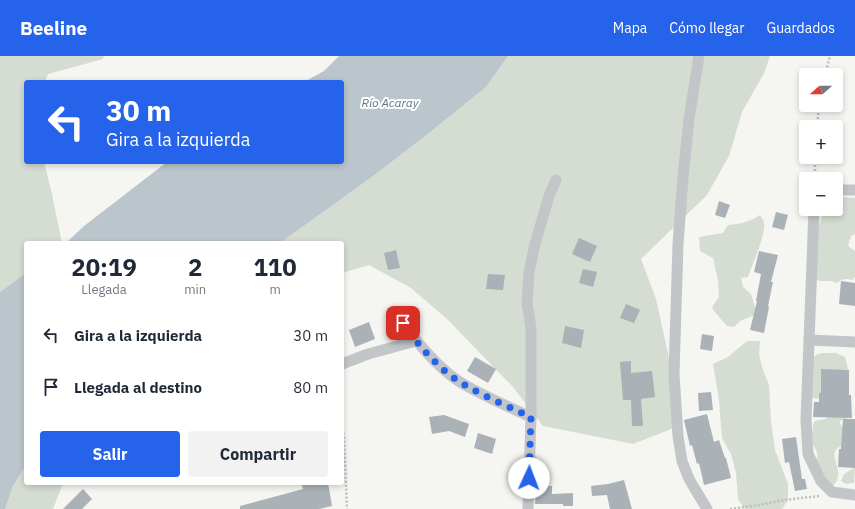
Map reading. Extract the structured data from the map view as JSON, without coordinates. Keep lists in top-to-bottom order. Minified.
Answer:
{"water":["Río Acaray"],"north":"left","page":{"header":"Beeline","nav":["Mapa","Cómo llegar","Guardados"],"map_buttons":["+","−"],"turn":["30 m","Gira a la izquierda"],"eta":["20:19","Llegada","2","min","110","m"],"list":[{"name":"Gira a la izquierda","value":"30 m"},{"name":"Llegada al destino","value":"80 m"}],"buttons":["Salir","Compartir"]}}
